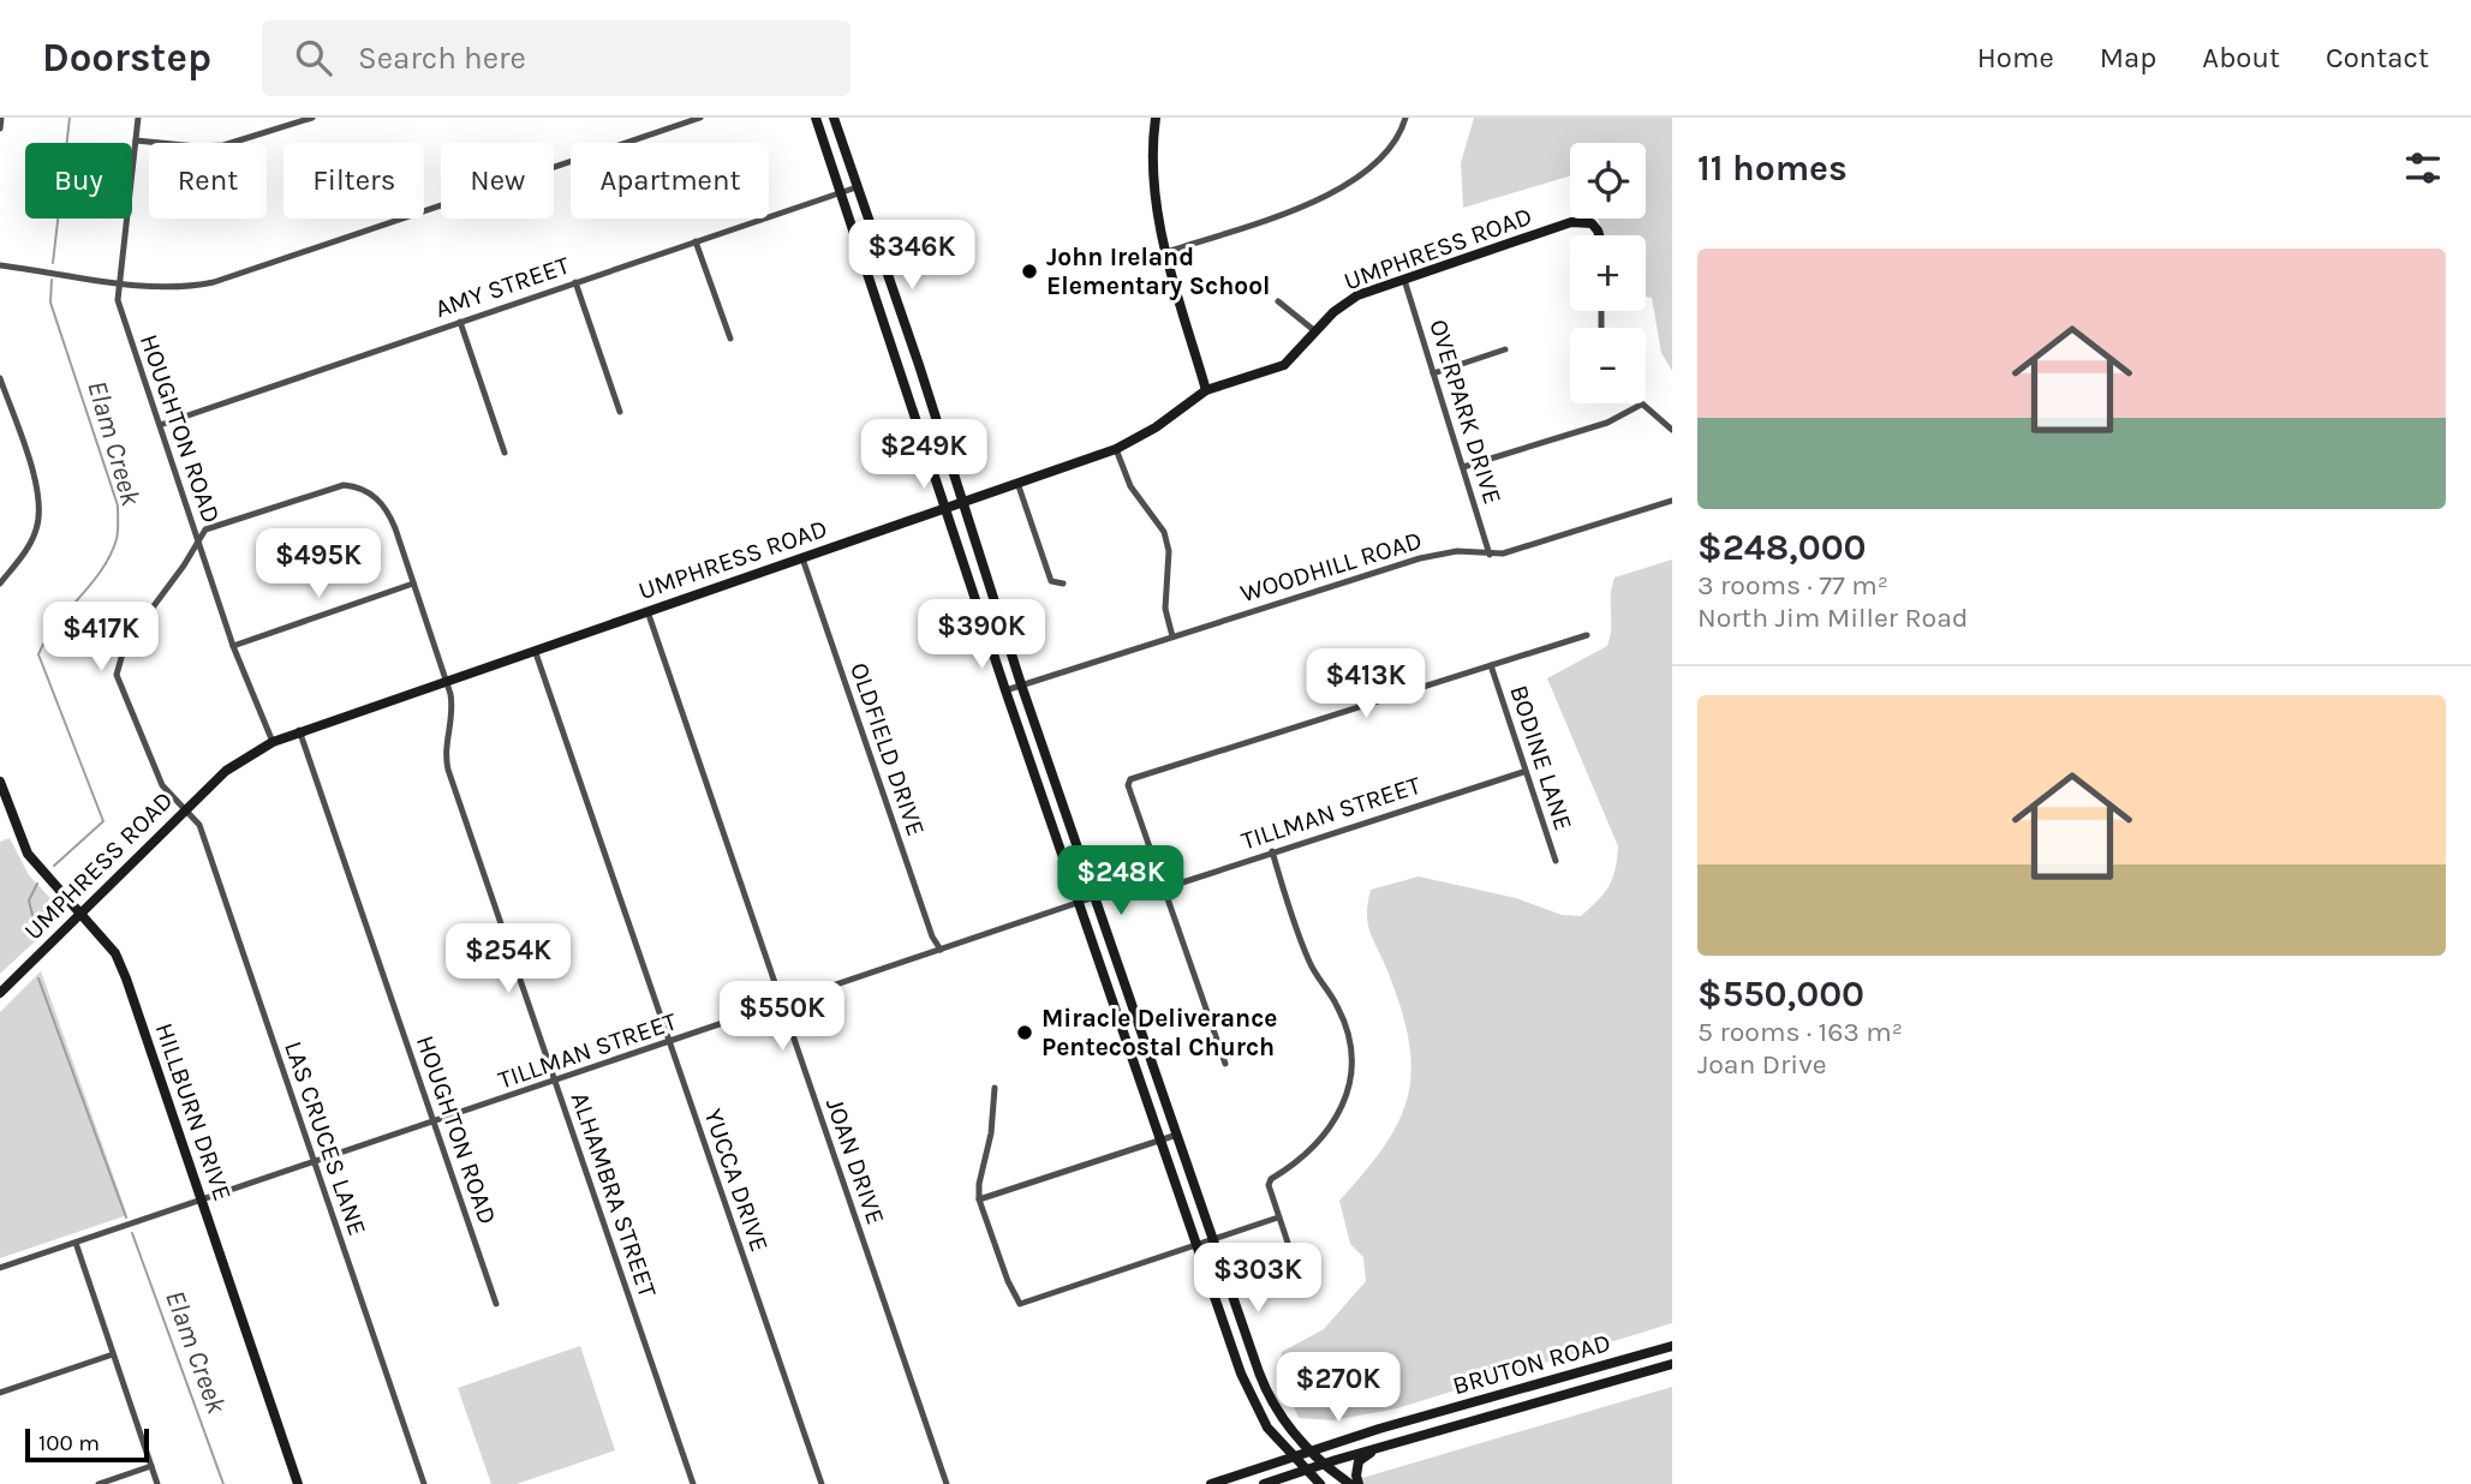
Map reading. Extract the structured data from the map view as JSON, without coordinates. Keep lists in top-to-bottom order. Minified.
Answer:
{"streets":{"main road":["UMPHRESS ROAD","HILLBURN DRIVE","BRUTON ROAD"],"street":["AMY STREET","OVERPARK DRIVE","HOUGHTON ROAD","WOODHILL ROAD","OLDFIELD DRIVE","BODINE LANE","TILLMAN STREET","LAS CRUCES LANE","JOAN DRIVE","YUCCA DRIVE","ALHAMBRA STREET"]},"crossings":[["UMPHRESS ROAD","OVERPARK DRIVE"],["UMPHRESS ROAD","HOUGHTON ROAD"],["UMPHRESS ROAD","OLDFIELD DRIVE"],["UMPHRESS ROAD","HILLBURN DRIVE"],["UMPHRESS ROAD","LAS CRUCES LANE"],["UMPHRESS ROAD","JOAN DRIVE"],["UMPHRESS ROAD","YUCCA DRIVE"],["UMPHRESS ROAD","ALHAMBRA STREET"],["AMY STREET","HOUGHTON ROAD"],["OVERPARK DRIVE","WOODHILL ROAD"],["HOUGHTON ROAD","TILLMAN STREET"],["HOUGHTON ROAD","LAS CRUCES LANE"],["HOUGHTON ROAD","ALHAMBRA STREET"],["OLDFIELD DRIVE","TILLMAN STREET"],["BODINE LANE","TILLMAN STREET"],["TILLMAN STREET","HILLBURN DRIVE"],["TILLMAN STREET","LAS CRUCES LANE"],["TILLMAN STREET","JOAN DRIVE"],["TILLMAN STREET","YUCCA DRIVE"],["TILLMAN STREET","ALHAMBRA STREET"],["LAS CRUCES LANE","ALHAMBRA STREET"]],"water":["Elam Creek"],"places":["John Ireland Elementary School","Miracle Deliverance Pentecostal Church"],"scale_bar":"100 m","page":{"header":"Doorstep","search":"Search here","nav":["Home","Map","About","Contact"],"heading":"11 homes","map_buttons":["+","−"],"chip":["Buy","Rent","Filters","New","Apartment"],"list":[{"name":"$248,000","note":"3 rooms · 77 m² · North Jim Miller Road"},{"name":"$550,000","note":"5 rooms · 163 m² · Joan Drive"}],"price":["$346K","$249K","$495K","$390K","$417K","$413K","$248K","$254K","$550K","$303K","$270K"],"scale":"100 m"}}
